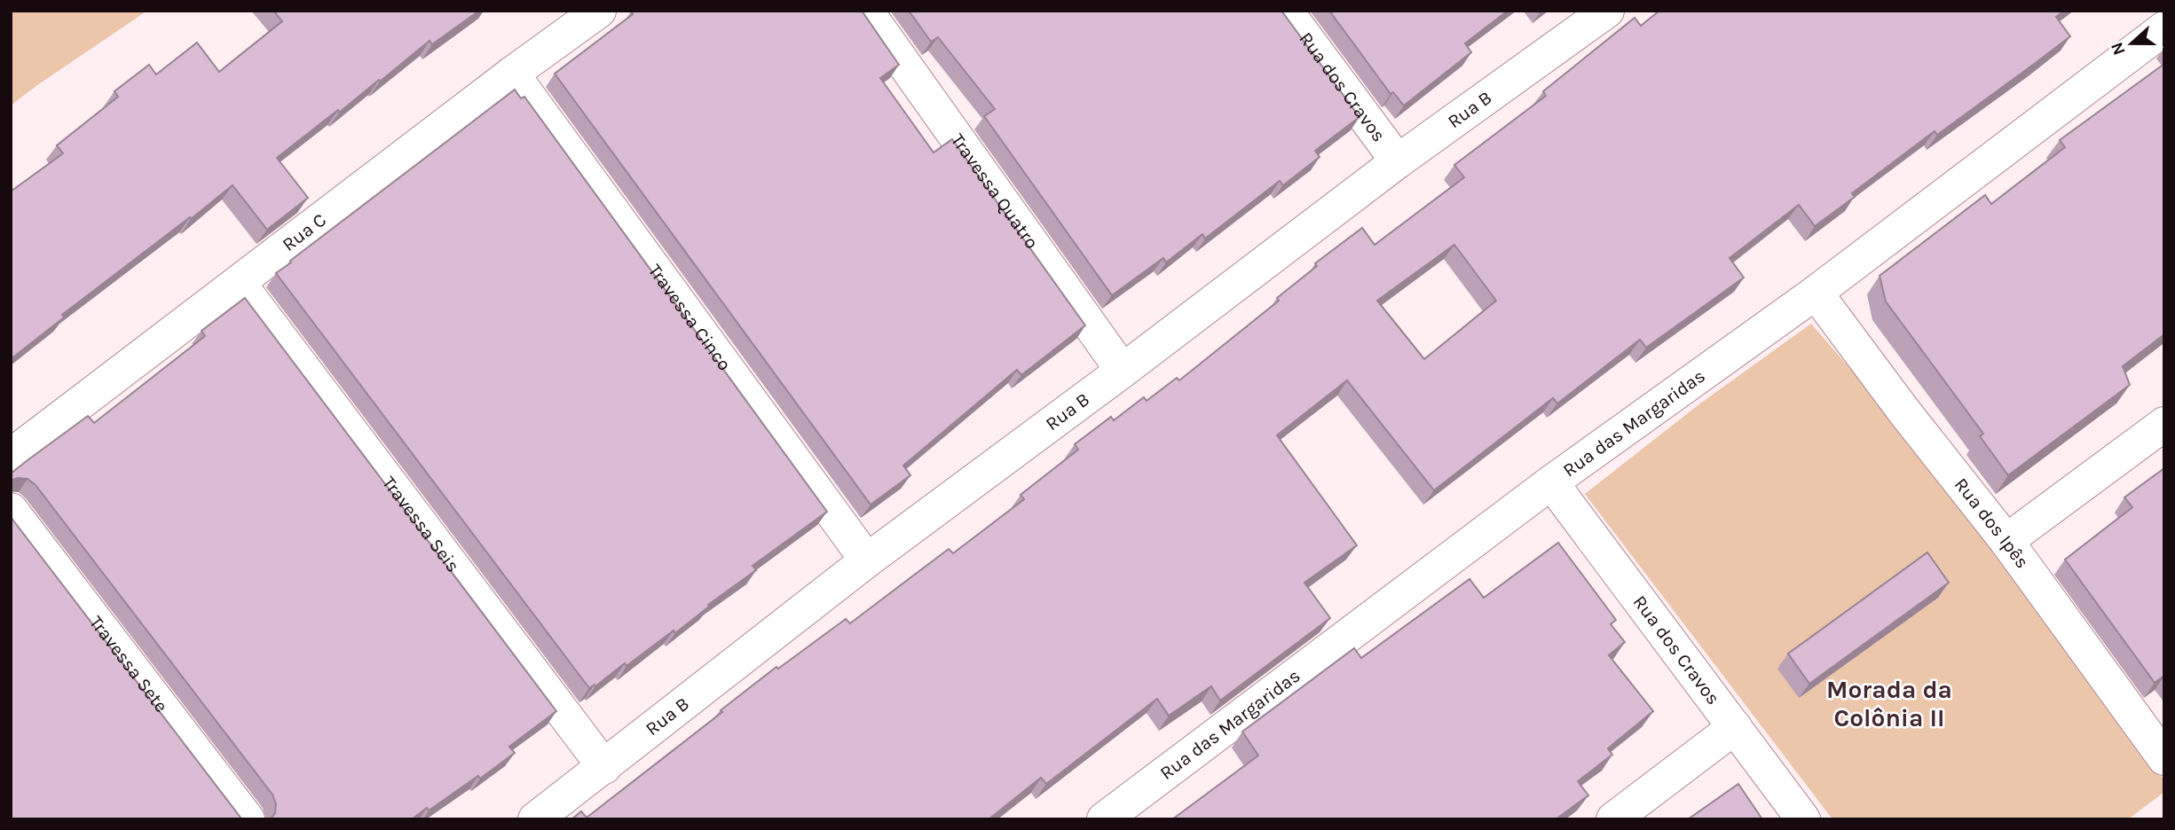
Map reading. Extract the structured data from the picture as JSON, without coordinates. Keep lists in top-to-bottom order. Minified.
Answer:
{"streets":{"street":["Rua dos Cravos","Rua B","Travessa Quatro","Rua C","Travessa Cinco","Rua das Margaridas","Rua dos Ipês","Travessa Seis","Travessa Sete"]},"crossings":[["Rua dos Cravos","Rua B"],["Rua dos Cravos","Rua das Margaridas"],["Rua B","Travessa Quatro"],["Rua B","Travessa Cinco"],["Rua B","Travessa Seis"],["Rua C","Travessa Cinco"],["Rua C","Travessa Seis"],["Rua das Margaridas","Rua dos Ipês"]],"districts":["Morada da Colônia II"],"north":"left"}
